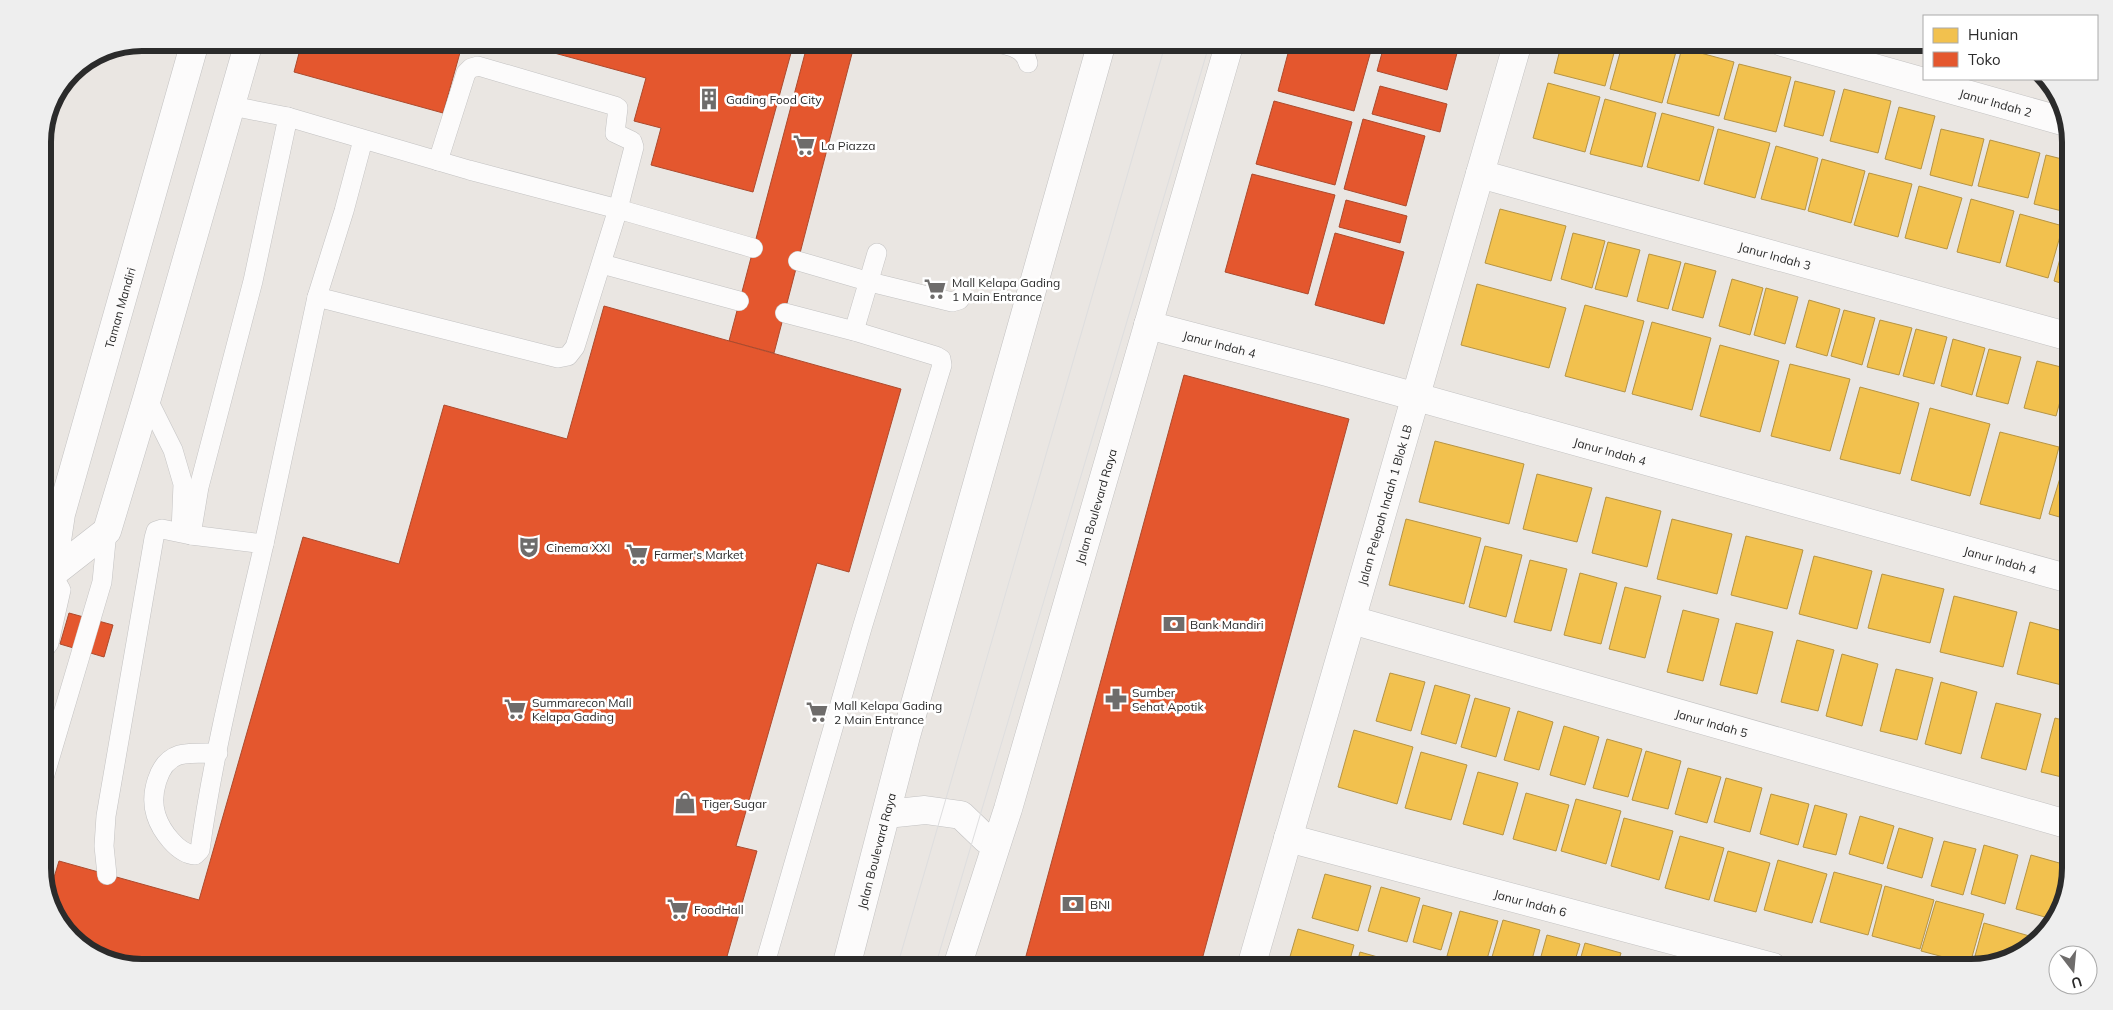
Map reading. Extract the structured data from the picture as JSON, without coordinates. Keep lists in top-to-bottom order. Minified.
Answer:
{"streets":{"street":["Janur Indah 2","Janur Indah 3","Taman Mandiri","Janur Indah 4","Jalan Pelepah Indah 1 Blok LB","Jalan Boulevard Raya","Janur Indah 5","Janur Indah 6"]},"crossings":[["Janur Indah 3","Jalan Pelepah Indah 1 Blok LB"],["Janur Indah 4","Jalan Pelepah Indah 1 Blok LB"],["Janur Indah 4","Jalan Boulevard Raya"],["Jalan Pelepah Indah 1 Blok LB","Janur Indah 5"],["Jalan Pelepah Indah 1 Blok LB","Janur Indah 6"]],"places":{"building":["Gading Food City"],"supermarket":["La Piazza","Mall Kelapa Gading 1 Main Entrance","Farmer's Market","Summarecon Mall Kelapa Gading","Mall Kelapa Gading 2 Main Entrance","FoodHall"],"theatre":["Cinema XXI"],"bank":["Bank Mandiri","BNI"],"pharmacy":["Sumber Sehat Apotik"],"shop":["Tiger Sugar"]},"legend":["Hunian","Toko"],"north":"bottom"}
